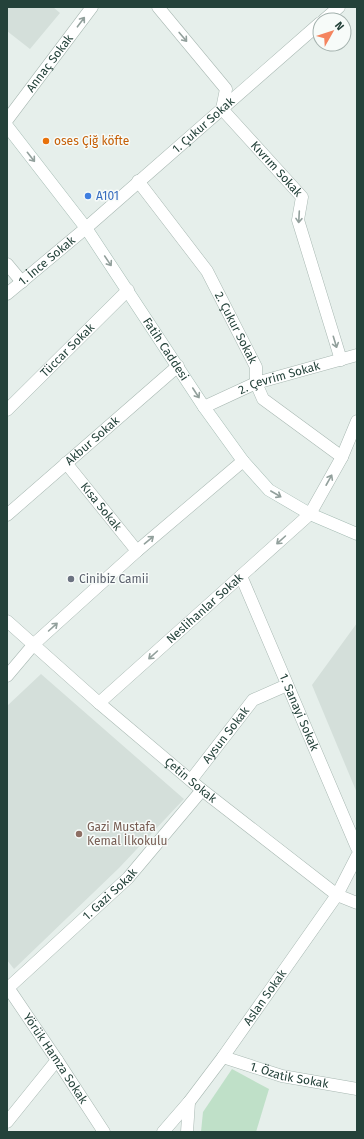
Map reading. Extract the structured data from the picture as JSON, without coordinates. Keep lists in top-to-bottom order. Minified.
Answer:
{"streets":{"street":["Annaç Sokak","1. Çukur Sokak","Kıvrım Sokak","1. İnce Sokak","2. Çukur Sokak","Fatih Caddesi","Tüccar Sokak","2. Çevrim Sokak","Akbur Sokak","Kısa Sokak","Neslihanlar Sokak","1. Sanayi Sokak","Aysun Sokak","Çetin Sokak","1. Gazi Sokak","Aslan Sokak","Yörük Hamza Sokak","1. Özatik Sokak"]},"crossings":[["1. Çukur Sokak","Kıvrım Sokak"],["1. Çukur Sokak","1. İnce Sokak"],["1. Çukur Sokak","2. Çukur Sokak"],["1. Çukur Sokak","Fatih Caddesi"],["Kıvrım Sokak","2. Çevrim Sokak"],["1. İnce Sokak","Fatih Caddesi"],["2. Çukur Sokak","2. Çevrim Sokak"],["2. Çukur Sokak","Neslihanlar Sokak"],["Fatih Caddesi","Tüccar Sokak"],["Fatih Caddesi","2. Çevrim Sokak"],["Fatih Caddesi","Akbur Sokak"],["Fatih Caddesi","Neslihanlar Sokak"],["Akbur Sokak","Kısa Sokak"],["Neslihanlar Sokak","1. Sanayi Sokak"],["Neslihanlar Sokak","Çetin Sokak"],["1. Sanayi Sokak","Aysun Sokak"],["Aysun Sokak","Çetin Sokak"],["Çetin Sokak","1. Gazi Sokak"],["Çetin Sokak","Aslan Sokak"],["1. Gazi Sokak","Yörük Hamza Sokak"],["Aslan Sokak","1. Özatik Sokak"]],"one_way":["Annaç Sokak","Kıvrım Sokak","Fatih Caddesi"],"places":["oses Çiğ köfte","A101","Cinibiz Camii","Gazi Mustafa Kemal İlkokulu"],"north":"top right"}
